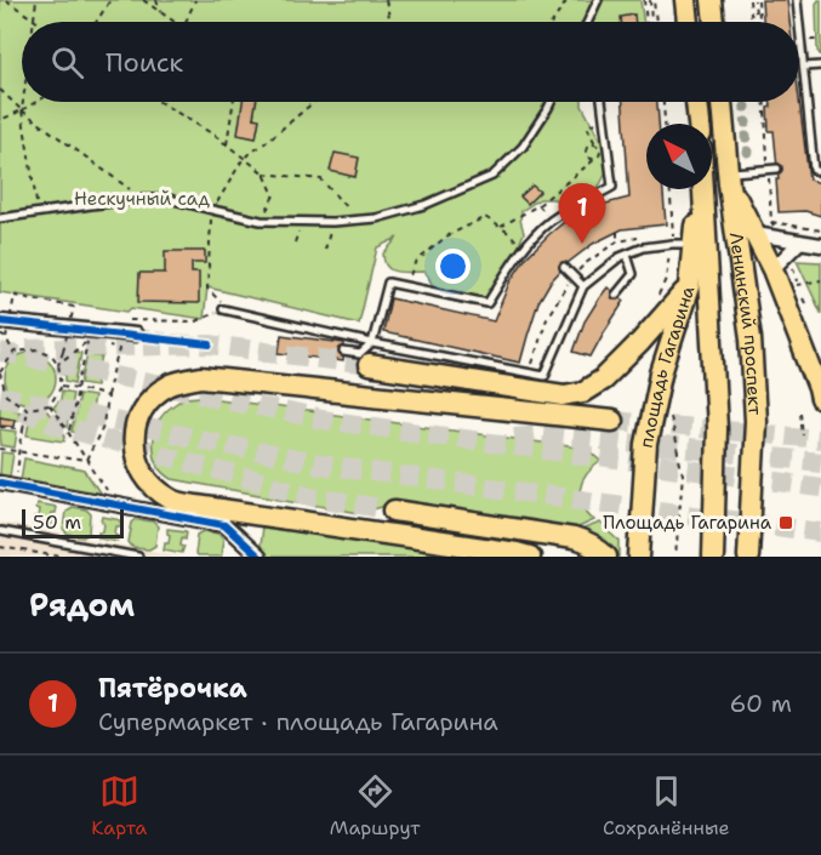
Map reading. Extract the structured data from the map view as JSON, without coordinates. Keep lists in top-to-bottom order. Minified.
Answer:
{"streets":{"main road":["Ленинский проспект","площадь Гагарина"]},"parks":["Нескучный сад"],"places":{"transit":["Площадь Гагарина"]},"scale_bar":"50 m","north":"top left","page":{"search":"Поиск","pins":"1","scale":"50 m","heading":"Рядом","list":[{"mark":"1","name":"Пятёрочка","note":"Супермаркет · площадь Гагарина","value":"60 m"}],"nav":["Карта","Маршрут","Сохранённые"]}}
